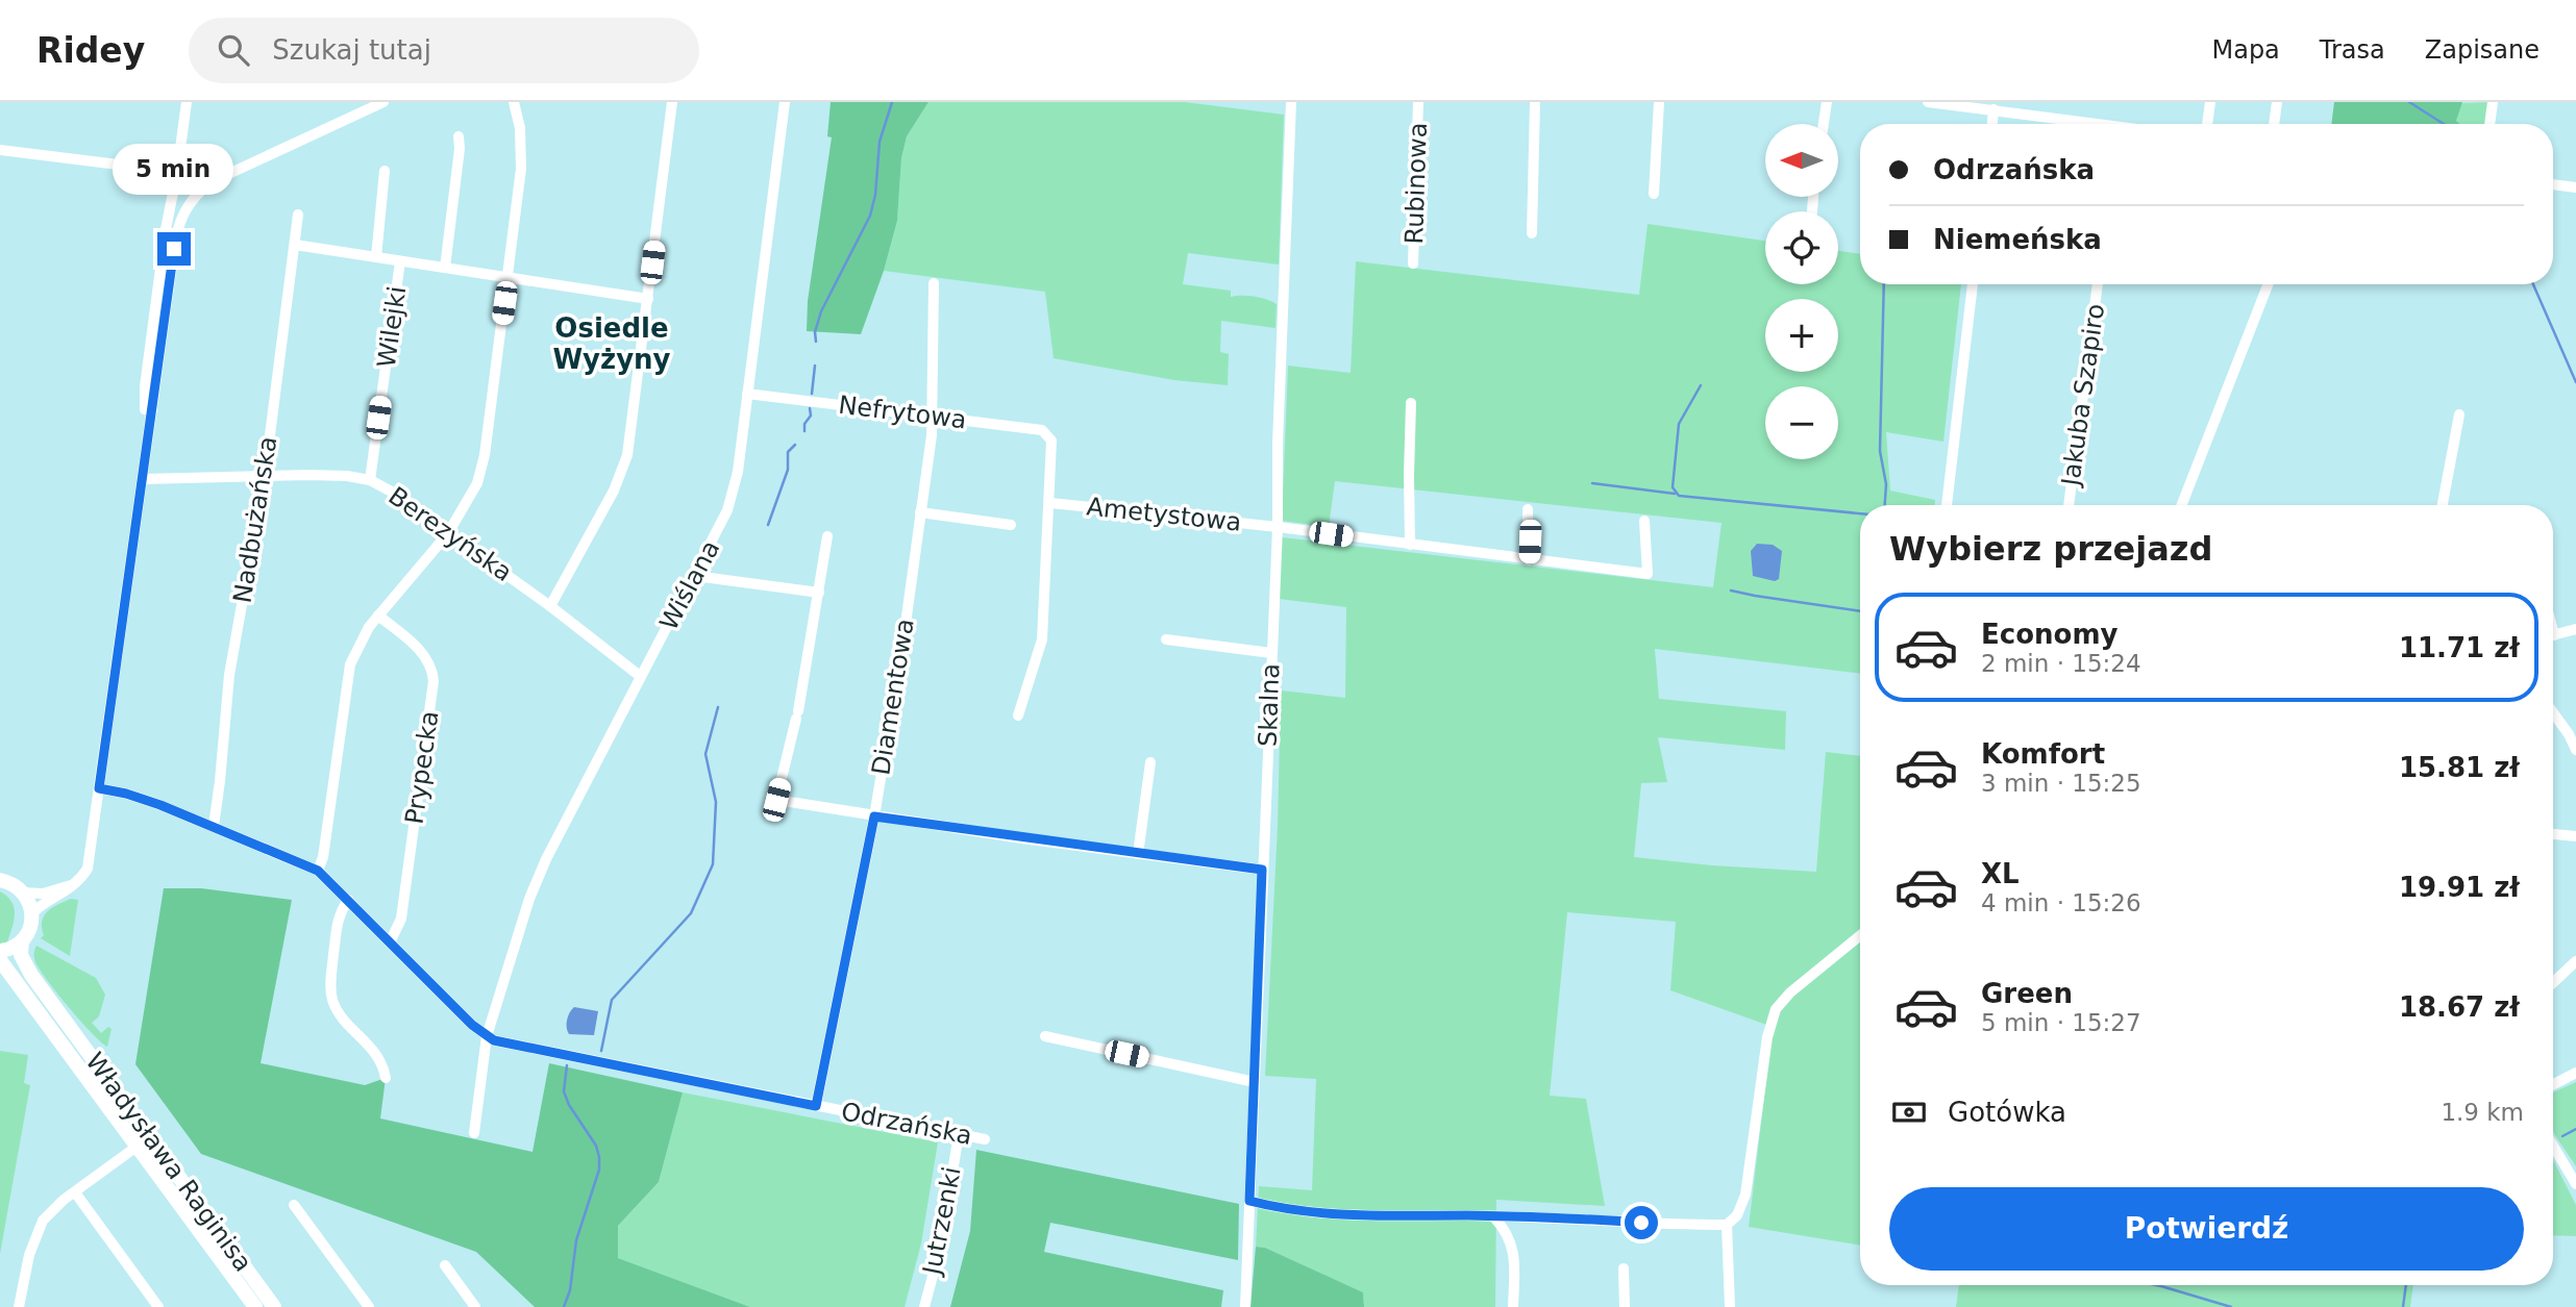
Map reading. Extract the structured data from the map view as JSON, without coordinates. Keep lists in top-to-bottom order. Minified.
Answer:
{"streets":{"main road":["Władysława Raginisa"],"street":["Rubinowa","Wilejki","Jakuba Szapiro","Nefrytowa","Ametystowa","Nadbużańska","Berezyńska","Wiślana","Diamentowa","Skalna","Prypecka","Odrzańska","Jutrzenki"]},"crossings":[["Wilejki","Berezyńska"],["Nefrytowa","Ametystowa"],["Nefrytowa","Wiślana"],["Nefrytowa","Diamentowa"],["Ametystowa","Skalna"],["Nadbużańska","Berezyńska"],["Nadbużańska","Odrzańska"],["Berezyńska","Wiślana"],["Wiślana","Odrzańska"],["Diamentowa","Odrzańska"],["Prypecka","Odrzańska"],["Odrzańska","Jutrzenki"]],"districts":["Osiedle Wyżyny"],"north":"left","page":{"header":"Ridey","search":"Szukaj tutaj","nav":["Mapa","Trasa","Zapisane"],"map_buttons":["+","−"],"banner":["Odrzańska","Niemeńska"],"bubble":"5 min","heading":"Wybierz przejazd","list":[{"name":"Economy","note":"2 min · 15:24","value":"11.71 zł"},{"name":"Komfort","note":"3 min · 15:25","value":"15.81 zł"},{"name":"XL","note":"4 min · 15:26","value":"19.91 zł"},{"name":"Green","note":"5 min · 15:27","value":"18.67 zł"}],"pay":["Gotówka","1.9 km"],"buttons":"Potwierdź"}}
